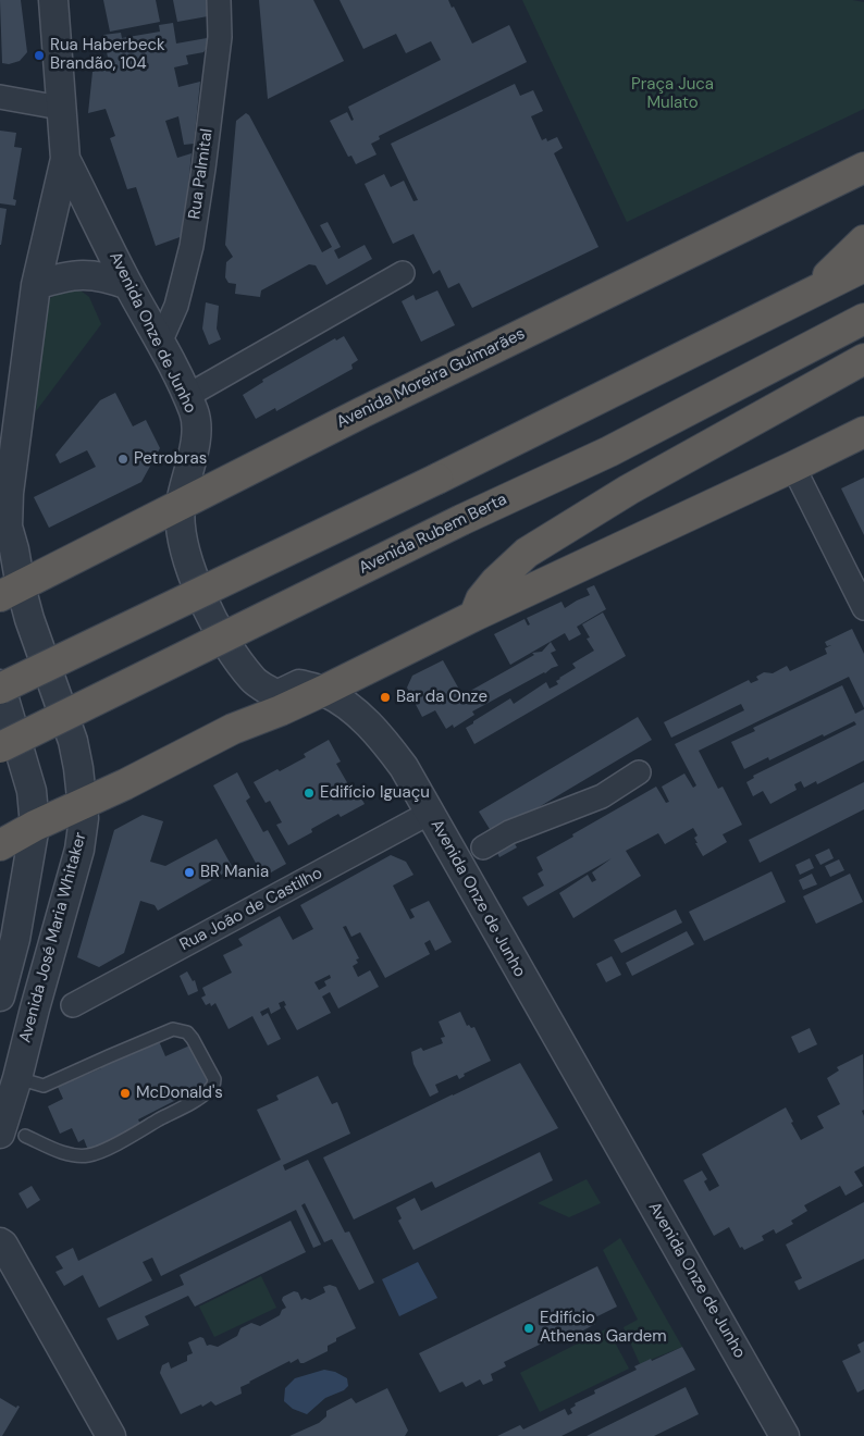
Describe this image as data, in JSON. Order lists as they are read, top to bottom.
{
  "streets": {
    "highway": ["Avenida Moreira Guimarães", "Avenida Rubem Berta"],
    "street": [
      "Rua Palmital",
      "Avenida Onze de Junho",
      "Rua João de Castilho",
      "Avenida José Maria Whitaker"
    ]
  },
  "crossings": [
    ["Rua Palmital", "Avenida Onze de Junho"],
    ["Avenida Onze de Junho", "Avenida Moreira Guimarães"],
    ["Avenida Onze de Junho", "Rua João de Castilho"],
    ["Avenida Onze de Junho", "Avenida José Maria Whitaker"],
    ["Avenida Moreira Guimarães", "Avenida José Maria Whitaker"]
  ],
  "parks": ["Praça Juca Mulato"],
  "places": [
    "Rua Haberbeck Brandão, 104",
    "Petrobras",
    "Bar da Onze",
    "Edifício Iguaçu",
    "BR Mania",
    "McDonald's",
    "Edifício Athenas Gardem"
  ]
}
